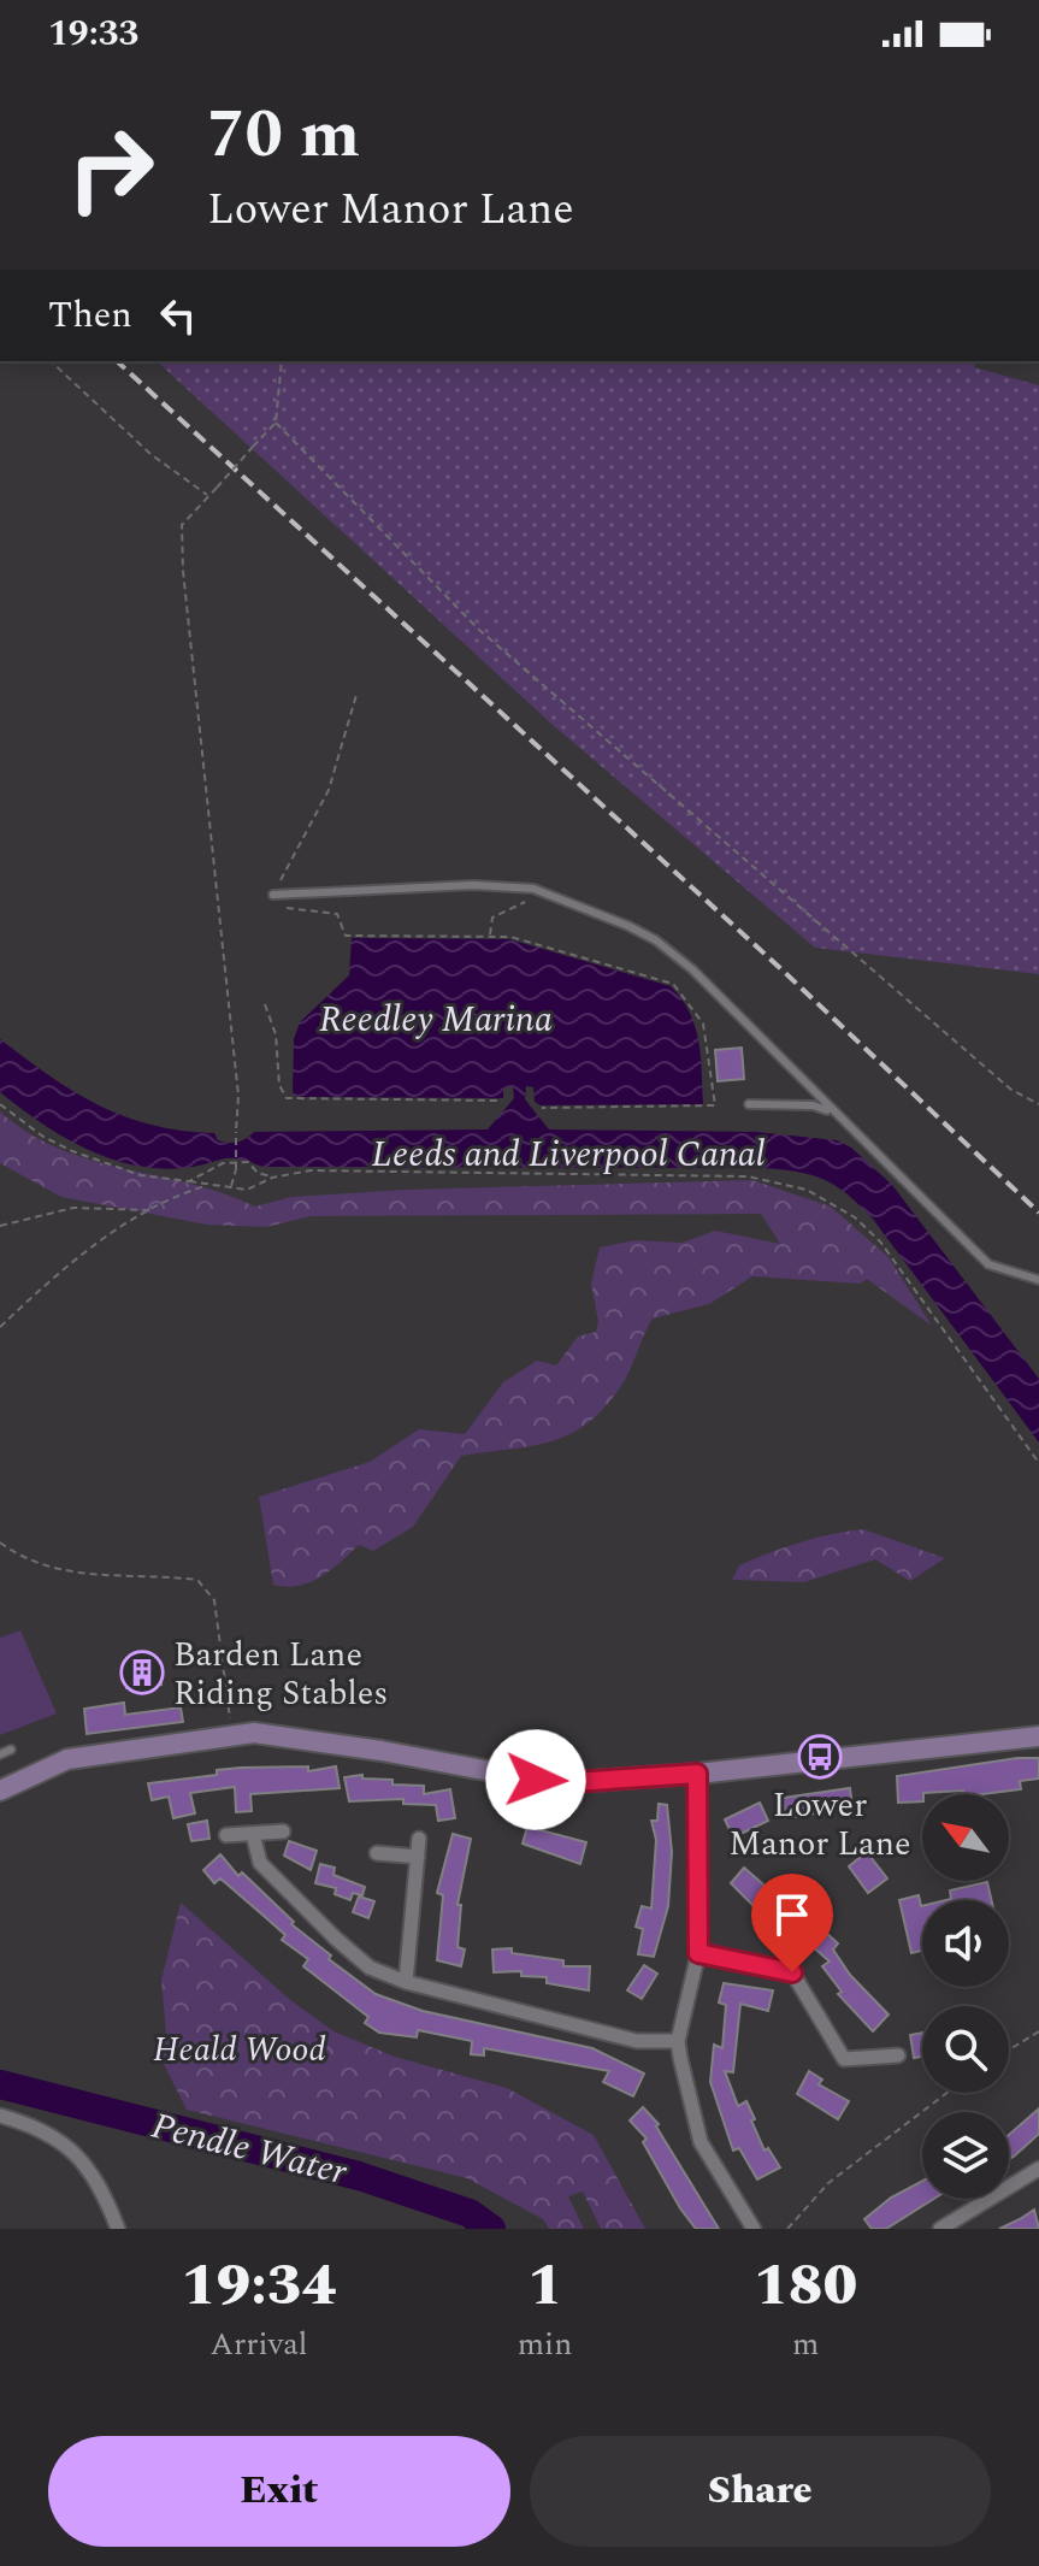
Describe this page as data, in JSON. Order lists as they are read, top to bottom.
{
  "water": ["Reedley Marina", "Leeds and Liverpool Canal", "Pendle Water"],
  "parks": ["Heald Wood"],
  "places": {
    "building": ["Barden Lane Riding Stables"],
    "bus stop": ["Lower Manor Lane"]
  },
  "north": "top left",
  "page": {
    "status": "19:33",
    "turn": ["70 m", "Lower Manor Lane"],
    "then": "Then",
    "eta": [
      "19:34",
      "Arrival",
      "1",
      "min",
      "180",
      "m"
    ],
    "buttons": ["Exit", "Share"]
  }
}
